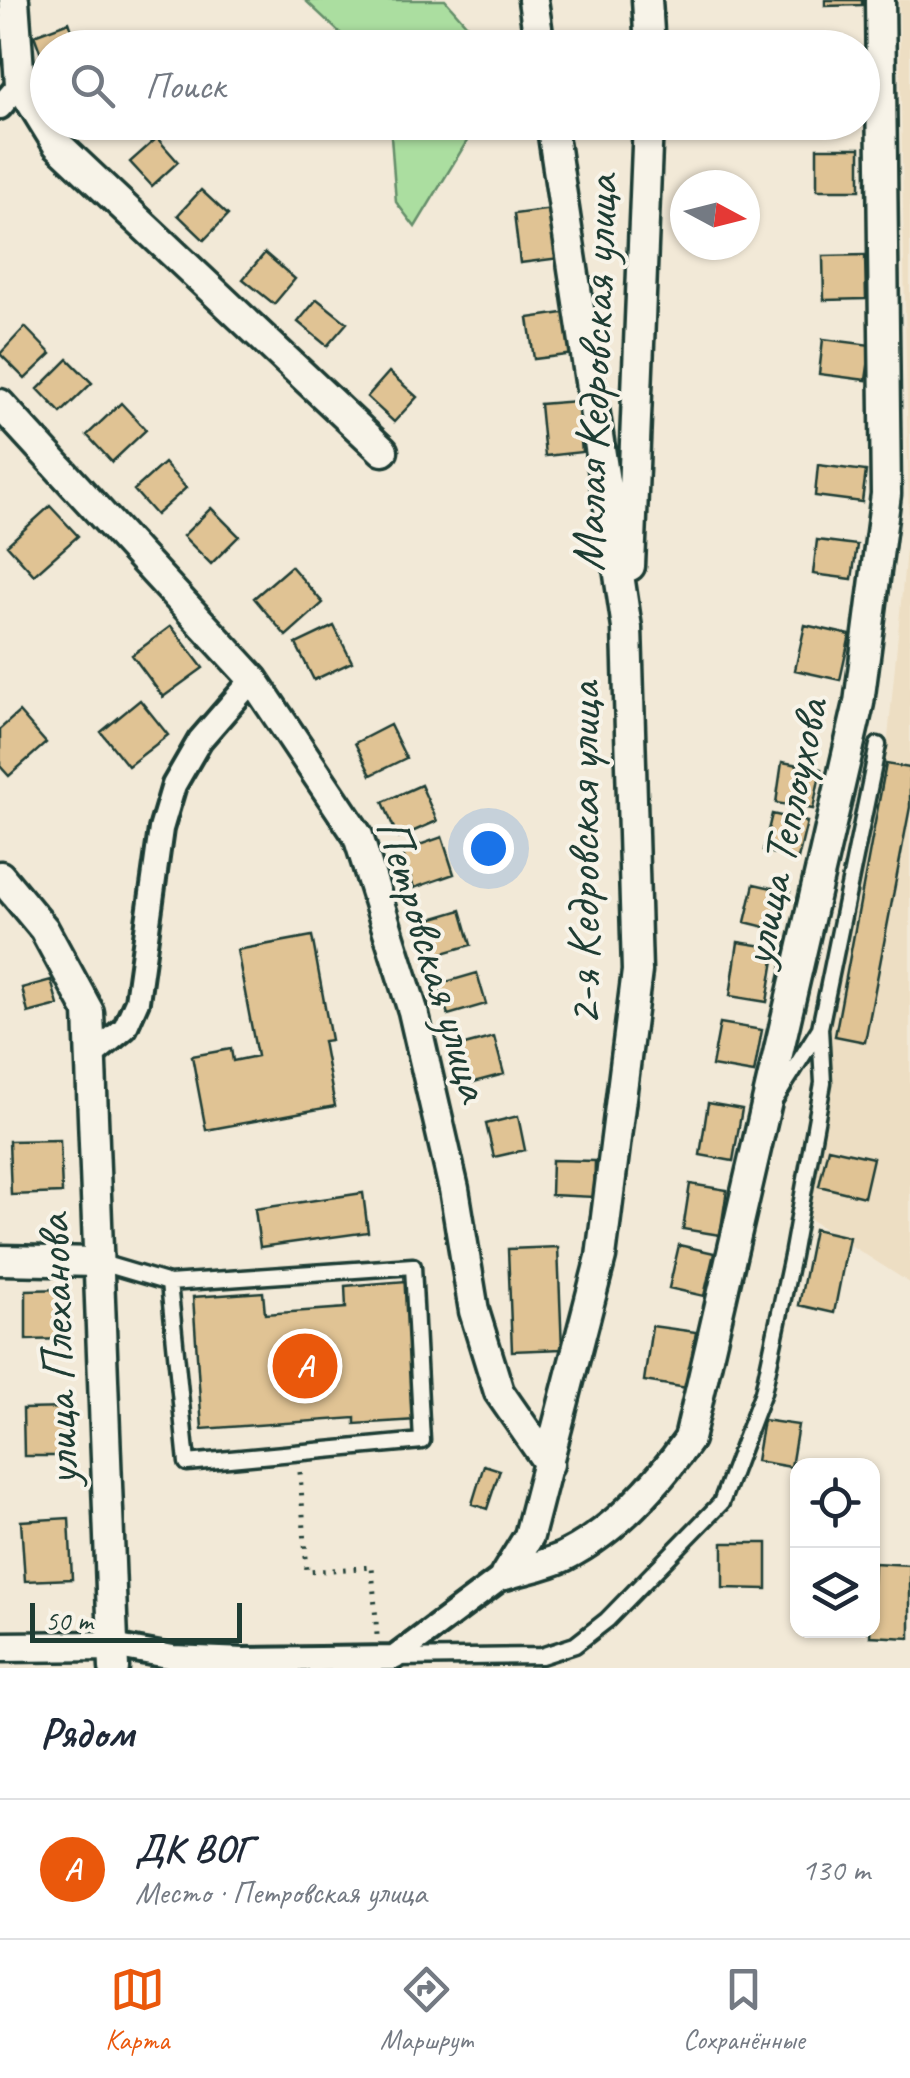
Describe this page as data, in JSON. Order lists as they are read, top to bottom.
{
  "streets": {
    "street": [
      "Малая Кедровская улица",
      "улица Теплоухова",
      "2-я Кедровская улица",
      "Петровская улица",
      "улица Плеханова"
    ]
  },
  "crossings": [
    ["Малая Кедровская улица", "2-я Кедровская улица"],
    ["улица Теплоухова", "2-я Кедровская улица"],
    ["2-я Кедровская улица", "Петровская улица"]
  ],
  "scale_bar": "50 m",
  "north": "right",
  "page": {
    "search": "Поиск",
    "pins": "A",
    "scale": "50 m",
    "heading": "Рядом",
    "list": [
      {
        "mark": "A",
        "name": "ДК ВОГ",
        "note": "Место · Петровская улица",
        "value": "130 m"
      }
    ],
    "nav": ["Карта", "Маршрут", "Сохранённые"]
  }
}
